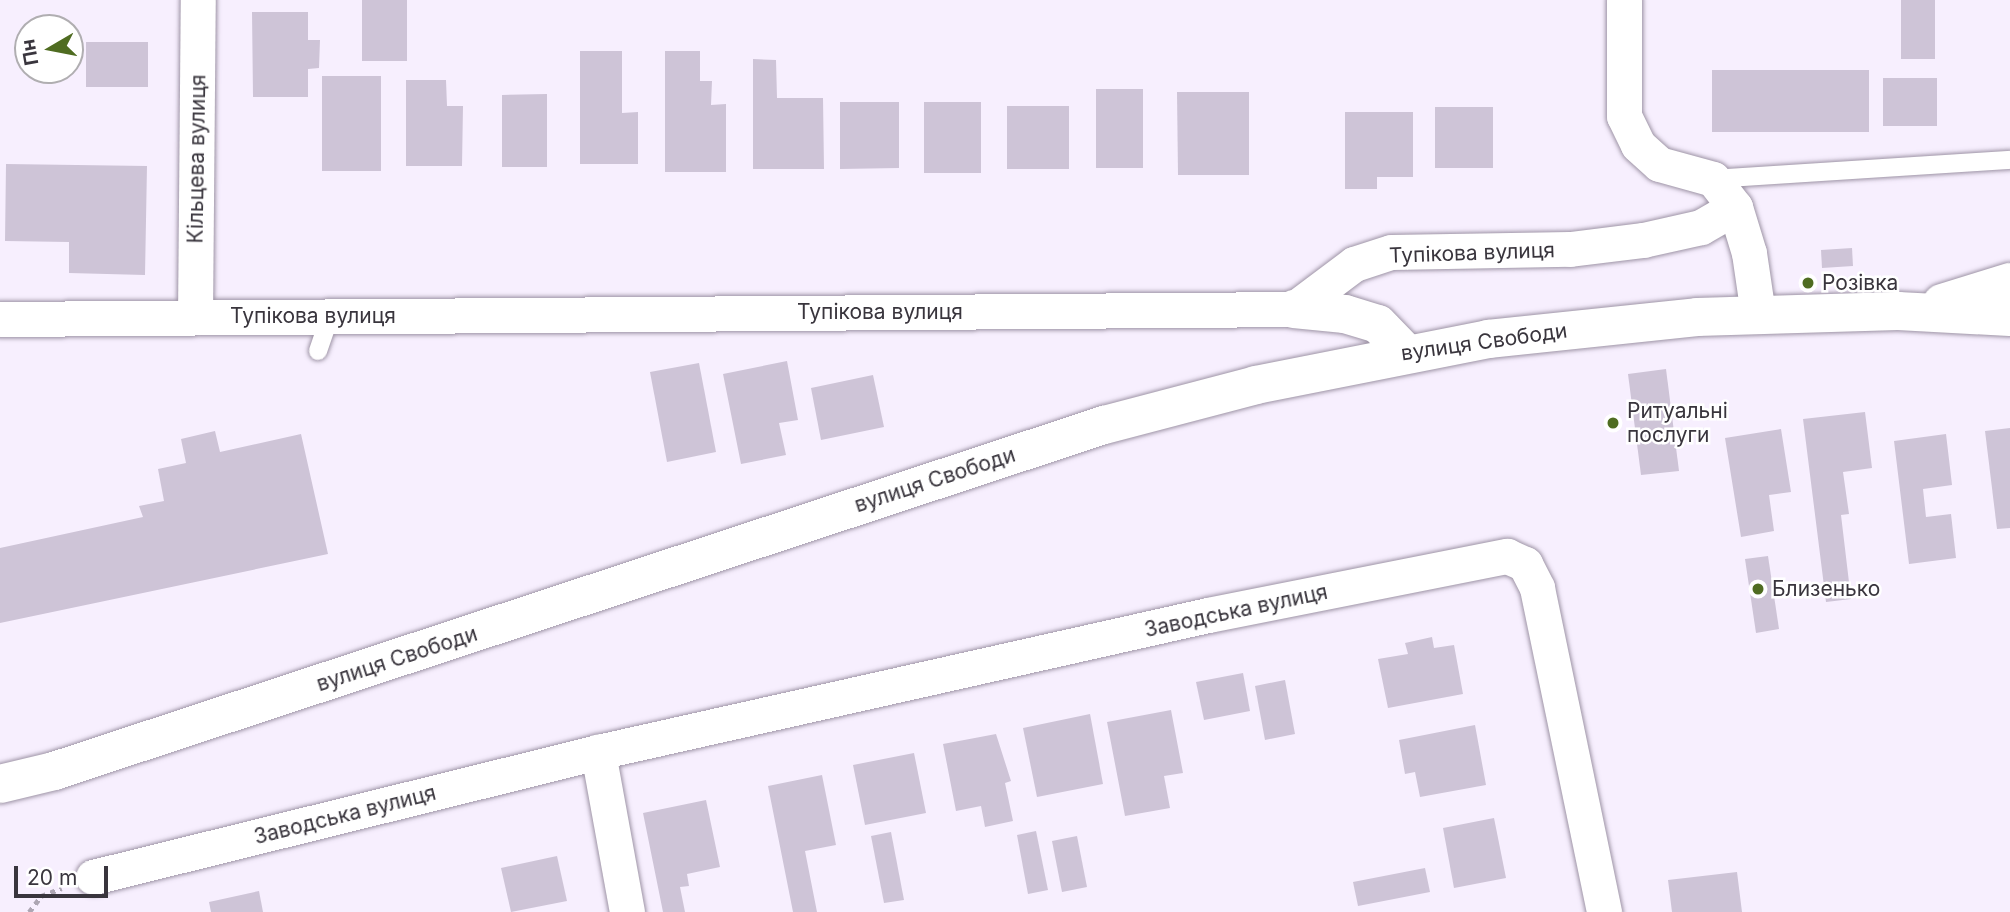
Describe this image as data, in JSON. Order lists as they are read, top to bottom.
{
  "streets": {
    "main road": ["вулиця Свободи"],
    "street": ["Кільцева вулиця", "Тупікова вулиця", "Заводська вулиця"]
  },
  "crossings": [
    ["Кільцева вулиця", "Тупікова вулиця"]
  ],
  "places": ["Розівка", "Ритуальні послуги", "Близенько"],
  "scale_bar": "20 m",
  "north": "left"
}
